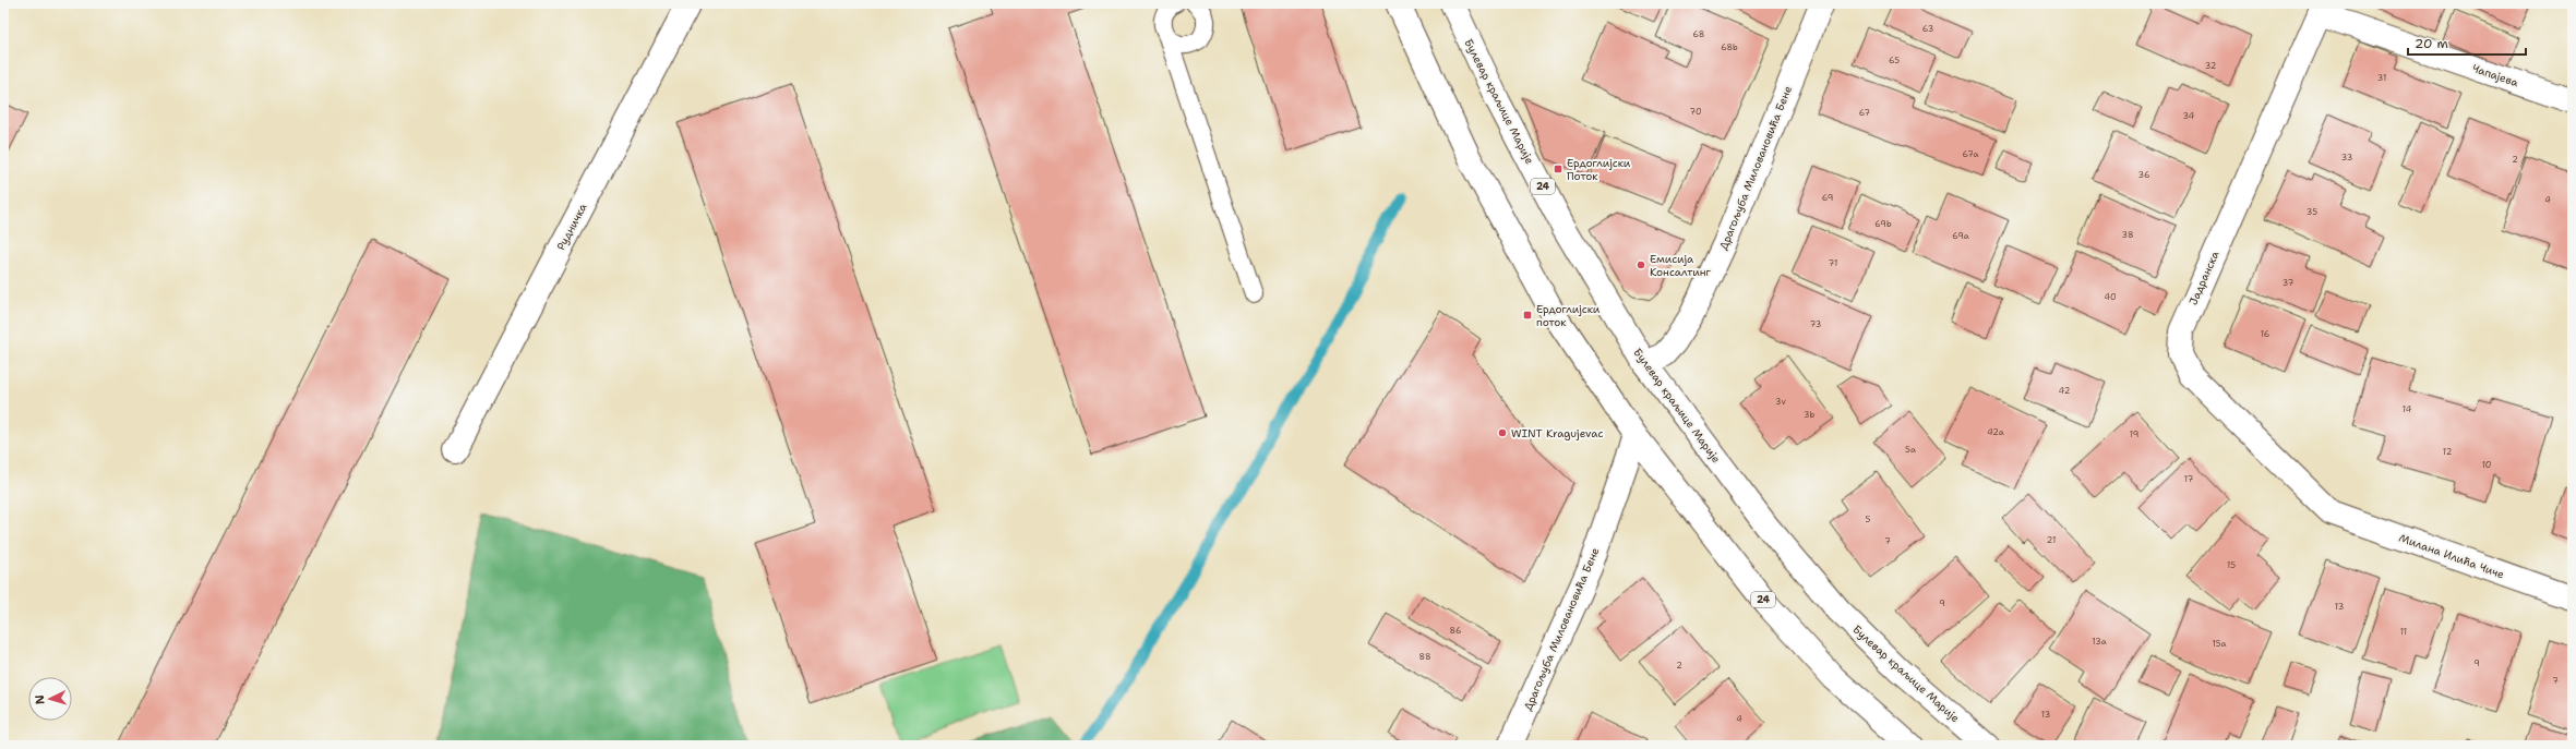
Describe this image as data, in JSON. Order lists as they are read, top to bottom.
{
  "streets": {
    "street": [
      "Чапајева",
      "Булевар краљице Марије",
      "Драгољуба Миловановића Бене",
      "24",
      "Рудничка",
      "Јадранска",
      "Милана Илића Чиче"
    ]
  },
  "crossings": [
    ["Чапајева", "Јадранска"],
    ["Булевар краљице Марије", "Драгољуба Миловановића Бене"],
    ["Драгољуба Миловановића Бене", "24"],
    ["Јадранска", "Милана Илића Чиче"]
  ],
  "places": {
    "transit": ["Ердоглијски Поток", "Ердоглијски поток"],
    "other": ["Емисија Консалтинг", "WINT Kragujevac"]
  },
  "house_numbers": [
    "63",
    "68",
    "68b",
    "65",
    "32",
    "31",
    "70",
    "67",
    "34",
    "67a",
    "33",
    "2",
    "36",
    "69",
    "4",
    "35",
    "69b",
    "38",
    "69a",
    "71",
    "37",
    "40",
    "73",
    "16",
    "42",
    "3v",
    "14",
    "3b",
    "42a",
    "19",
    "5a",
    "12",
    "10",
    "17",
    "5",
    "21",
    "7",
    "15",
    "9",
    "13",
    "86",
    "11",
    "13a",
    "15a",
    "88",
    "9",
    "2",
    "7",
    "13",
    "4"
  ],
  "scale_bar": "20 m",
  "north": "left"
}
